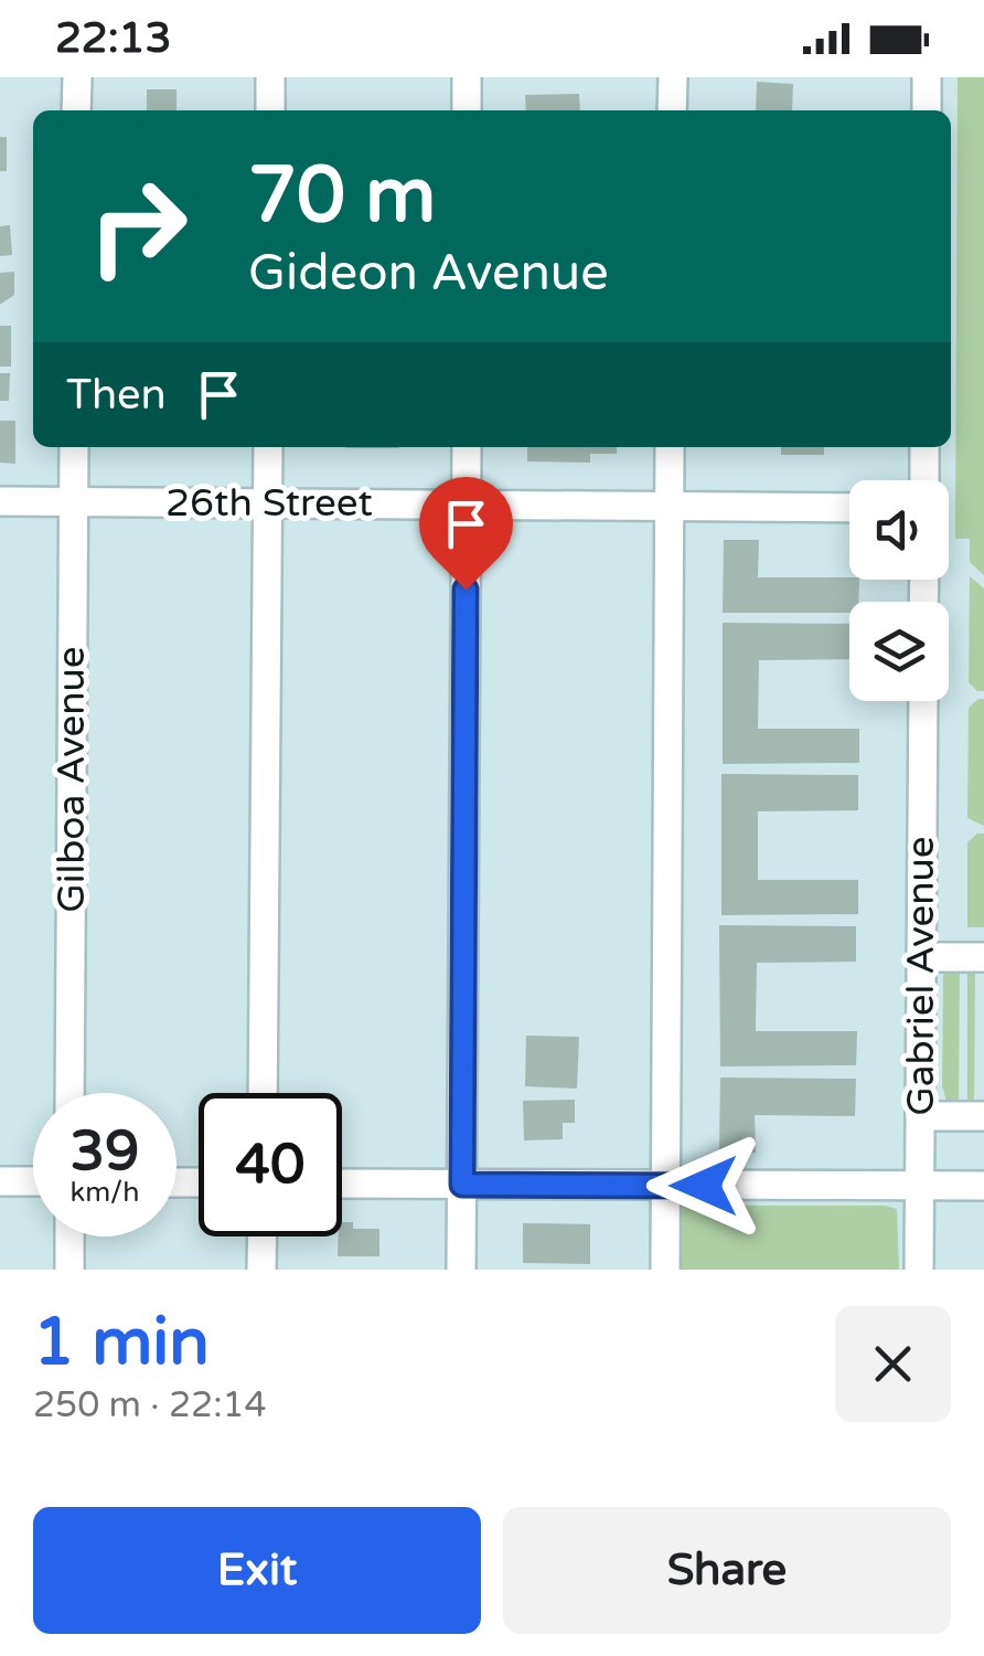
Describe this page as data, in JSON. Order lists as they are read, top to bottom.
{
  "streets": {
    "street": ["26th Street", "Gilboa Avenue", "Gabriel Avenue"]
  },
  "crossings": [
    ["26th Street", "Gilboa Avenue"]
  ],
  "page": {
    "status": "22:13",
    "turn": ["70 m", "Gideon Avenue"],
    "then": "Then",
    "speed": "39 km/h",
    "limit": "40",
    "heading": ["1 min", "250 m · 22:14"],
    "buttons": ["Exit", "Share"]
  }
}
